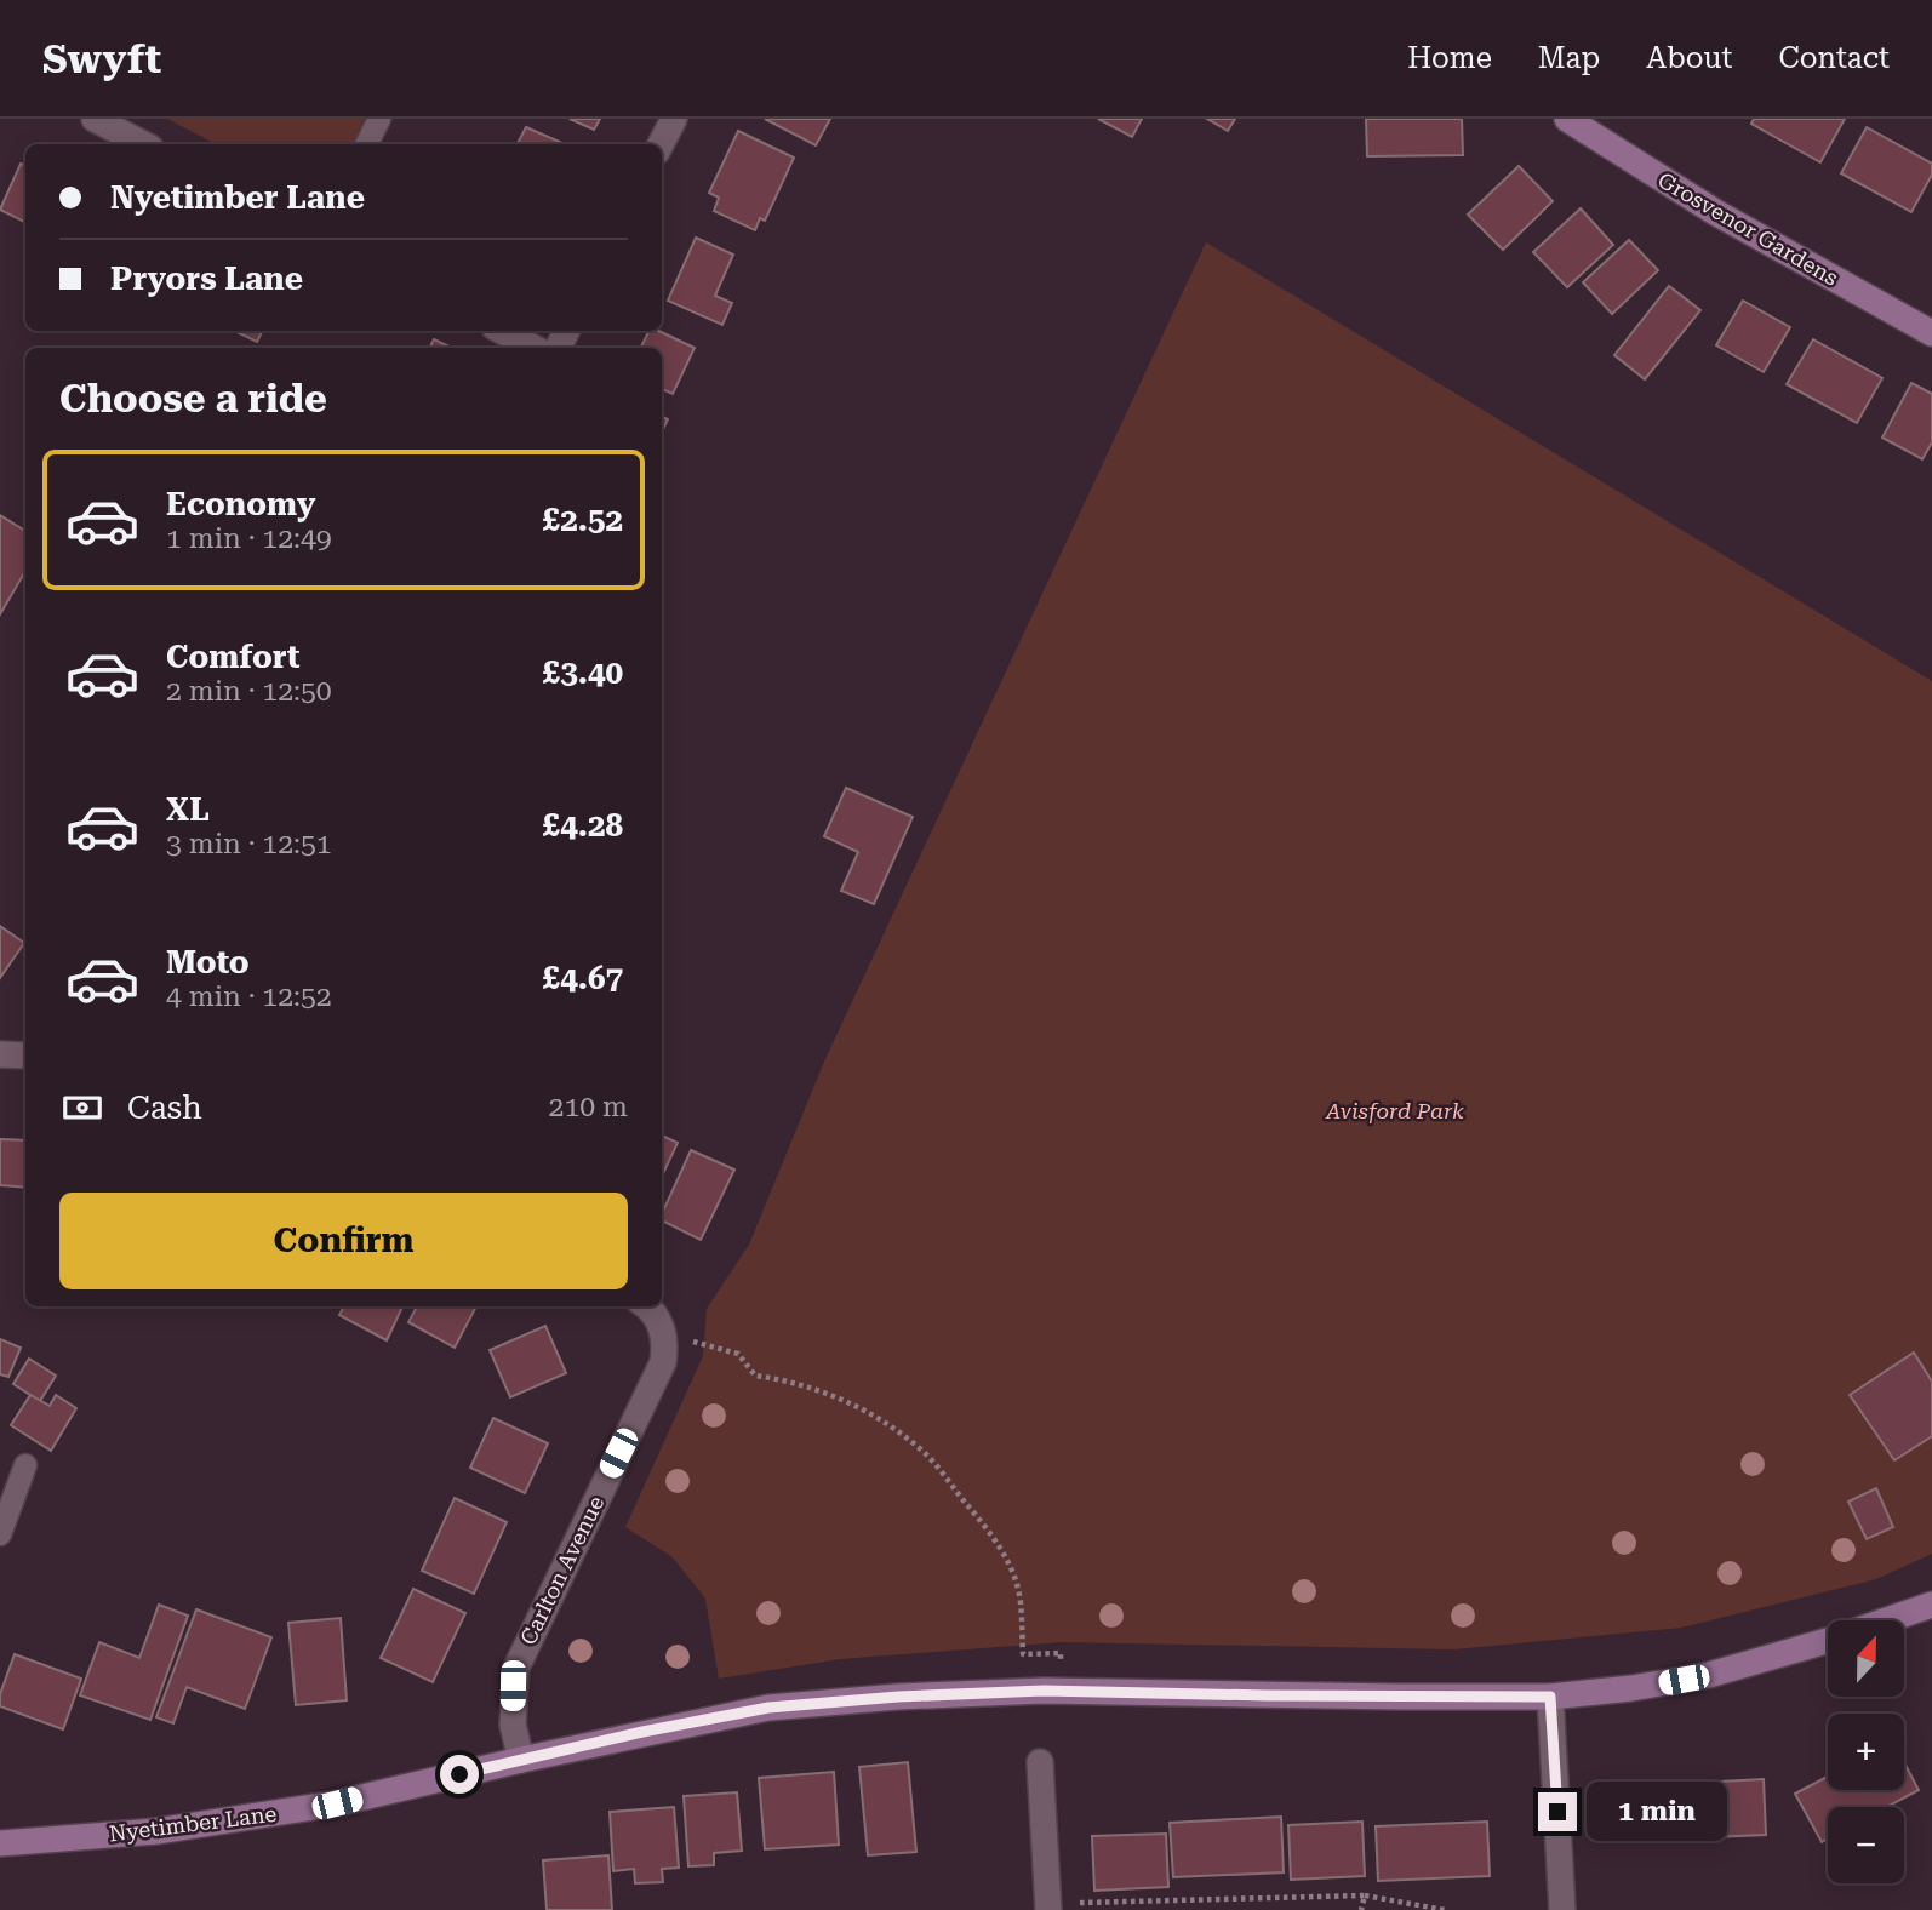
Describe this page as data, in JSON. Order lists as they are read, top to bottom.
{
  "streets": {
    "street": ["Grosvenor Gardens", "Carlton Avenue", "Nyetimber Lane"]
  },
  "crossings": [
    ["Carlton Avenue", "Nyetimber Lane"]
  ],
  "parks": ["Avisford Park"],
  "north": "top",
  "page": {
    "header": "Swyft",
    "nav": [
      "Home",
      "Map",
      "About",
      "Contact"
    ],
    "banner": ["Nyetimber Lane", "Pryors Lane"],
    "heading": "Choose a ride",
    "list": [
      {
        "name": "Economy",
        "note": "1 min · 12:49",
        "value": "£2.52"
      },
      {
        "name": "Comfort",
        "note": "2 min · 12:50",
        "value": "£3.40"
      },
      {
        "name": "XL",
        "note": "3 min · 12:51",
        "value": "£4.28"
      },
      {
        "name": "Moto",
        "note": "4 min · 12:52",
        "value": "£4.67"
      }
    ],
    "pay": ["Cash", "210 m"],
    "buttons": "Confirm",
    "map_buttons": ["+", "−"],
    "bubble": "1 min"
  }
}
